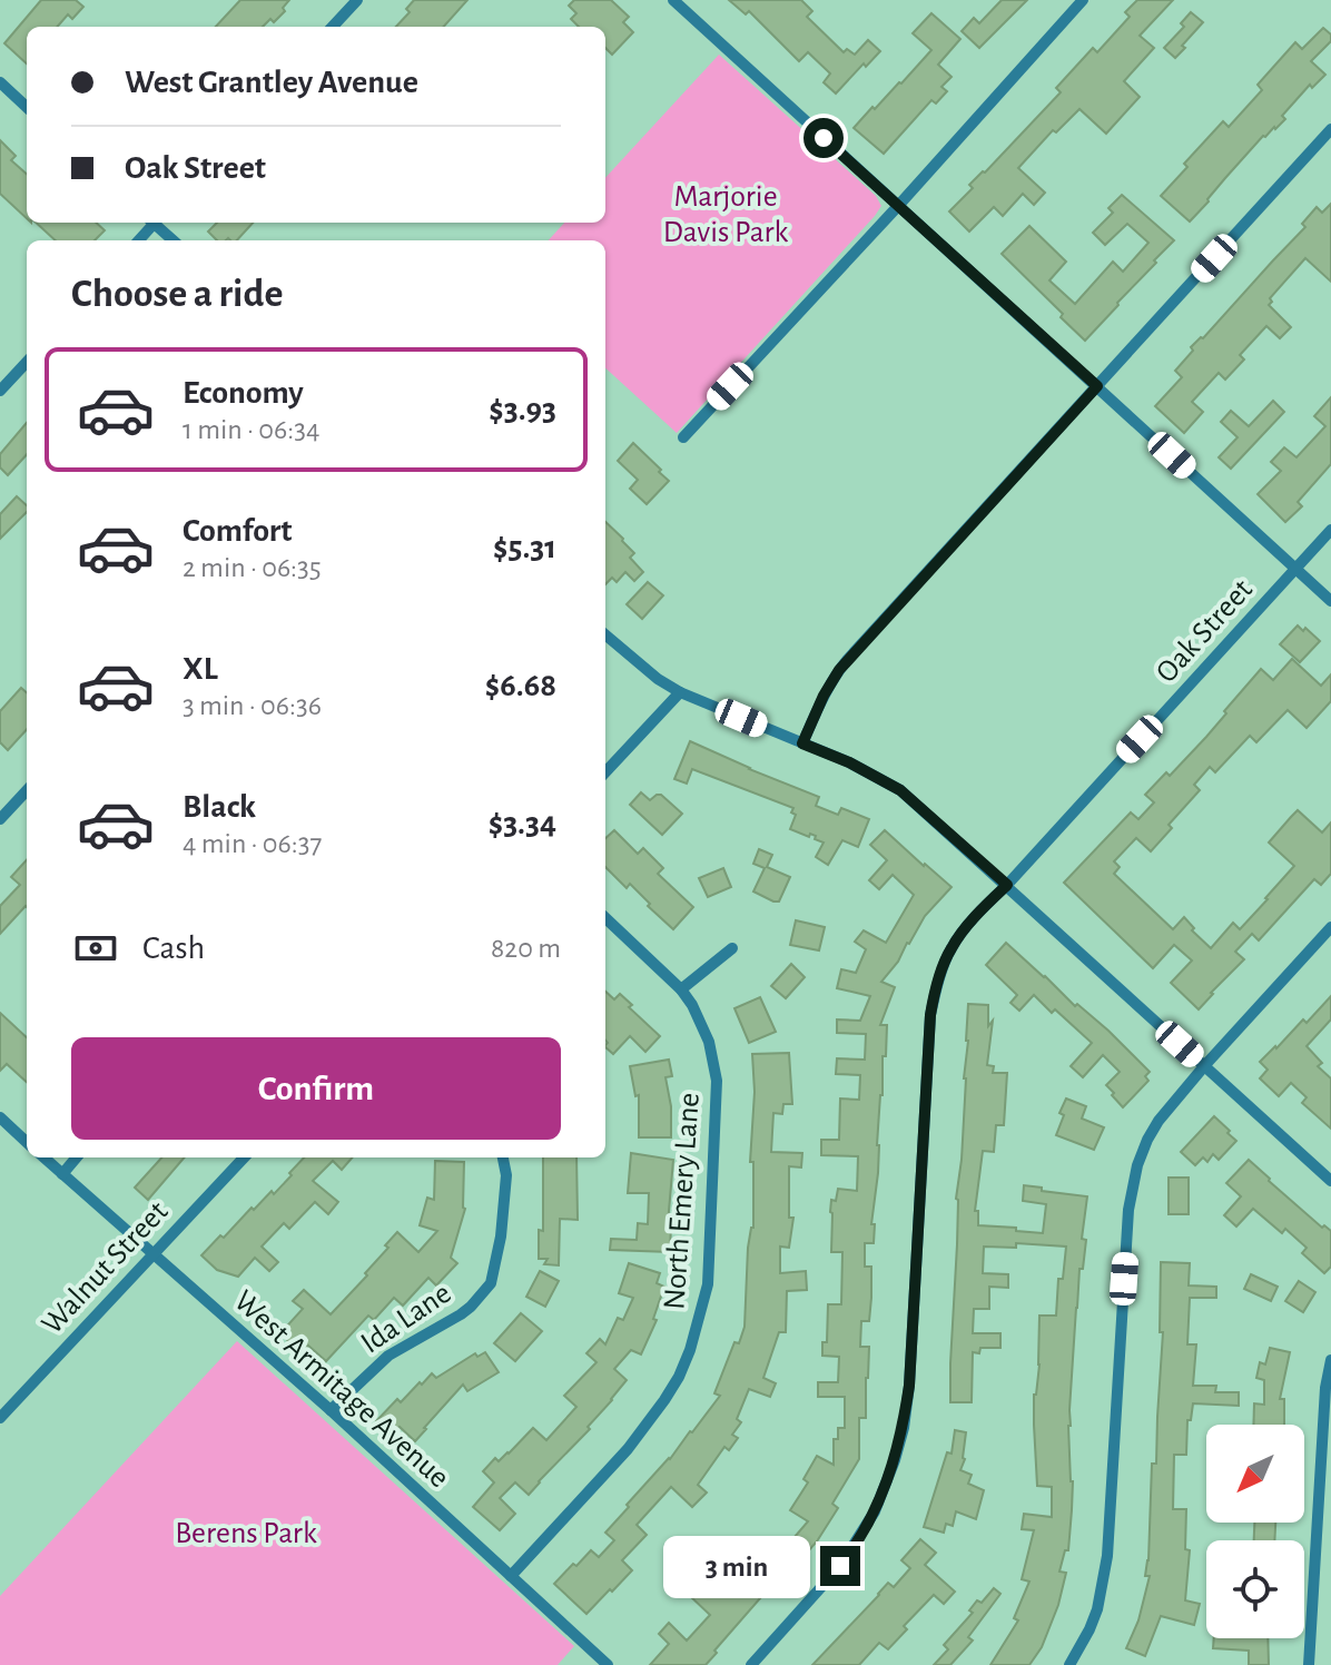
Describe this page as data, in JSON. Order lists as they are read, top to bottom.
{
  "streets": {
    "street": [
      "Oak Street",
      "North Emery Lane",
      "Walnut Street",
      "Ida Lane",
      "West Armitage Avenue"
    ]
  },
  "crossings": [
    ["North Emery Lane", "West Armitage Avenue"],
    ["Walnut Street", "West Armitage Avenue"],
    ["Ida Lane", "West Armitage Avenue"]
  ],
  "parks": ["Marjorie Davis Park", "Berens Park"],
  "north": "bottom left",
  "page": {
    "banner": ["West Grantley Avenue", "Oak Street"],
    "heading": "Choose a ride",
    "list": [
      {
        "name": "Economy",
        "note": "1 min · 06:34",
        "value": "$3.93"
      },
      {
        "name": "Comfort",
        "note": "2 min · 06:35",
        "value": "$5.31"
      },
      {
        "name": "XL",
        "note": "3 min · 06:36",
        "value": "$6.68"
      },
      {
        "name": "Black",
        "note": "4 min · 06:37",
        "value": "$3.34"
      }
    ],
    "pay": ["Cash", "820 m"],
    "buttons": "Confirm",
    "bubble": "3 min"
  }
}
